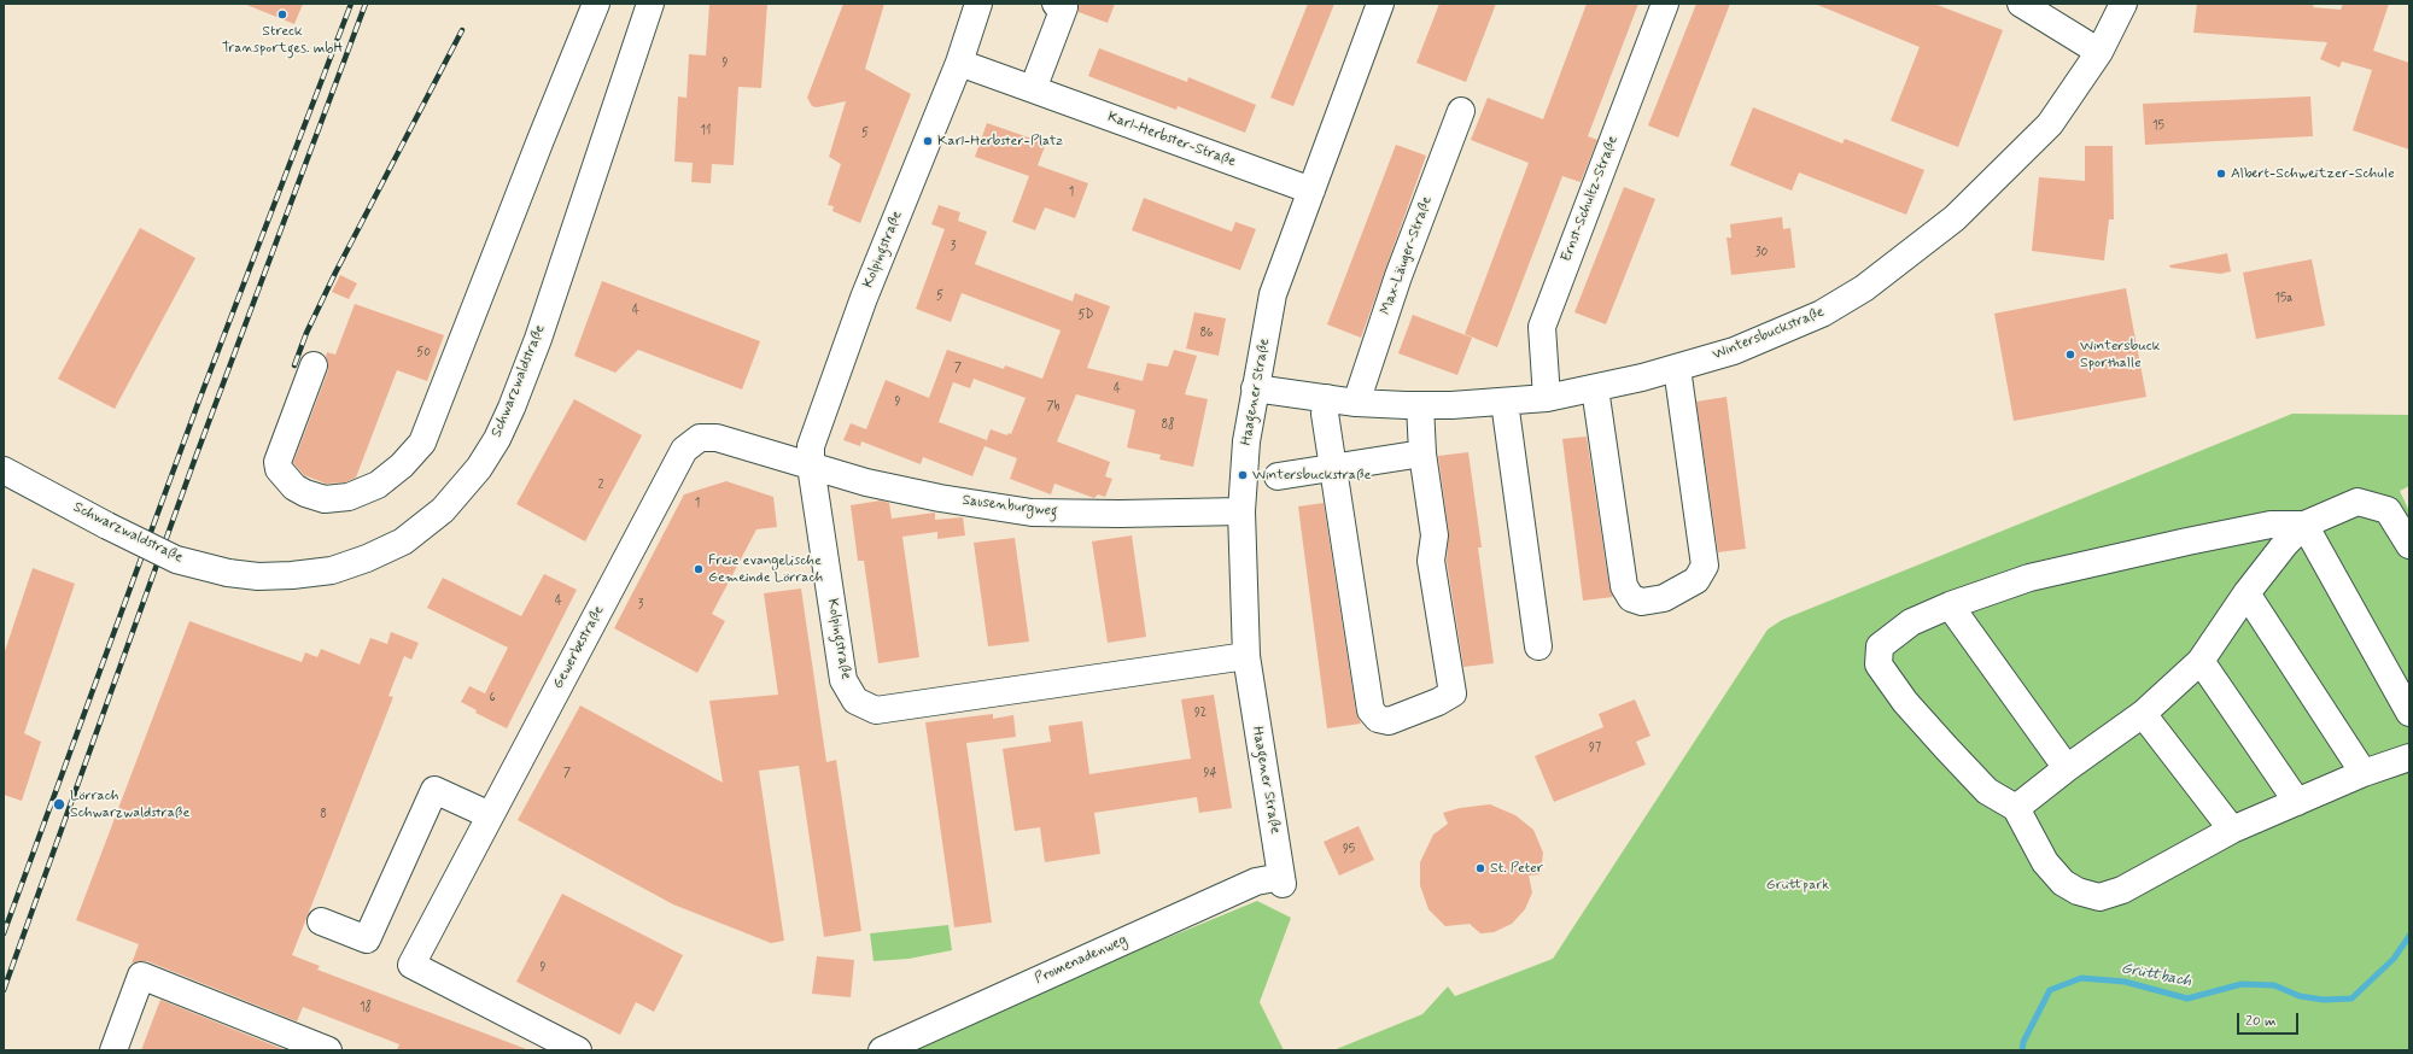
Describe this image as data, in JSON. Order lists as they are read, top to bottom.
{
  "streets": {
    "street": [
      "Karl-Herbster-Straße",
      "Ernst-Schultz-Straße",
      "Kolpingstraße",
      "Max-Läuger-Straße",
      "Wintersbuckstraße",
      "Schwarzwaldstraße",
      "Haagener Straße",
      "Sausenburgweg",
      "Gewerbestraße",
      "Promenadenweg"
    ]
  },
  "crossings": [
    ["Karl-Herbster-Straße", "Haagener Straße"],
    ["Ernst-Schultz-Straße", "Wintersbuckstraße"],
    ["Kolpingstraße", "Haagener Straße"],
    ["Kolpingstraße", "Sausenburgweg"],
    ["Kolpingstraße", "Gewerbestraße"],
    ["Max-Läuger-Straße", "Wintersbuckstraße"],
    ["Wintersbuckstraße", "Haagener Straße"],
    ["Haagener Straße", "Sausenburgweg"],
    ["Haagener Straße", "Promenadenweg"],
    ["Sausenburgweg", "Gewerbestraße"]
  ],
  "water": ["Grüttbach"],
  "parks": ["Grüttpark"],
  "places": [
    "Streck Transportges. mbH",
    "Karl-Herbster-Platz",
    "Albert-Schweitzer-Schule",
    "Wintersbuck Sporthalle",
    "Wintersbuckstraße",
    "Freie evangelische Gemeinde Lörrach",
    "Lörrach Schwarzwaldstraße",
    "St. Peter"
  ],
  "house_numbers": [
    "9",
    "15",
    "11",
    "5",
    "1",
    "3",
    "30",
    "5",
    "15a",
    "4",
    "5D",
    "86",
    "50",
    "7",
    "4",
    "9",
    "7b",
    "88",
    "2",
    "1",
    "4",
    "3",
    "6",
    "92",
    "97",
    "7",
    "94",
    "8",
    "95",
    "9",
    "18"
  ],
  "scale_bar": "20 m"
}
